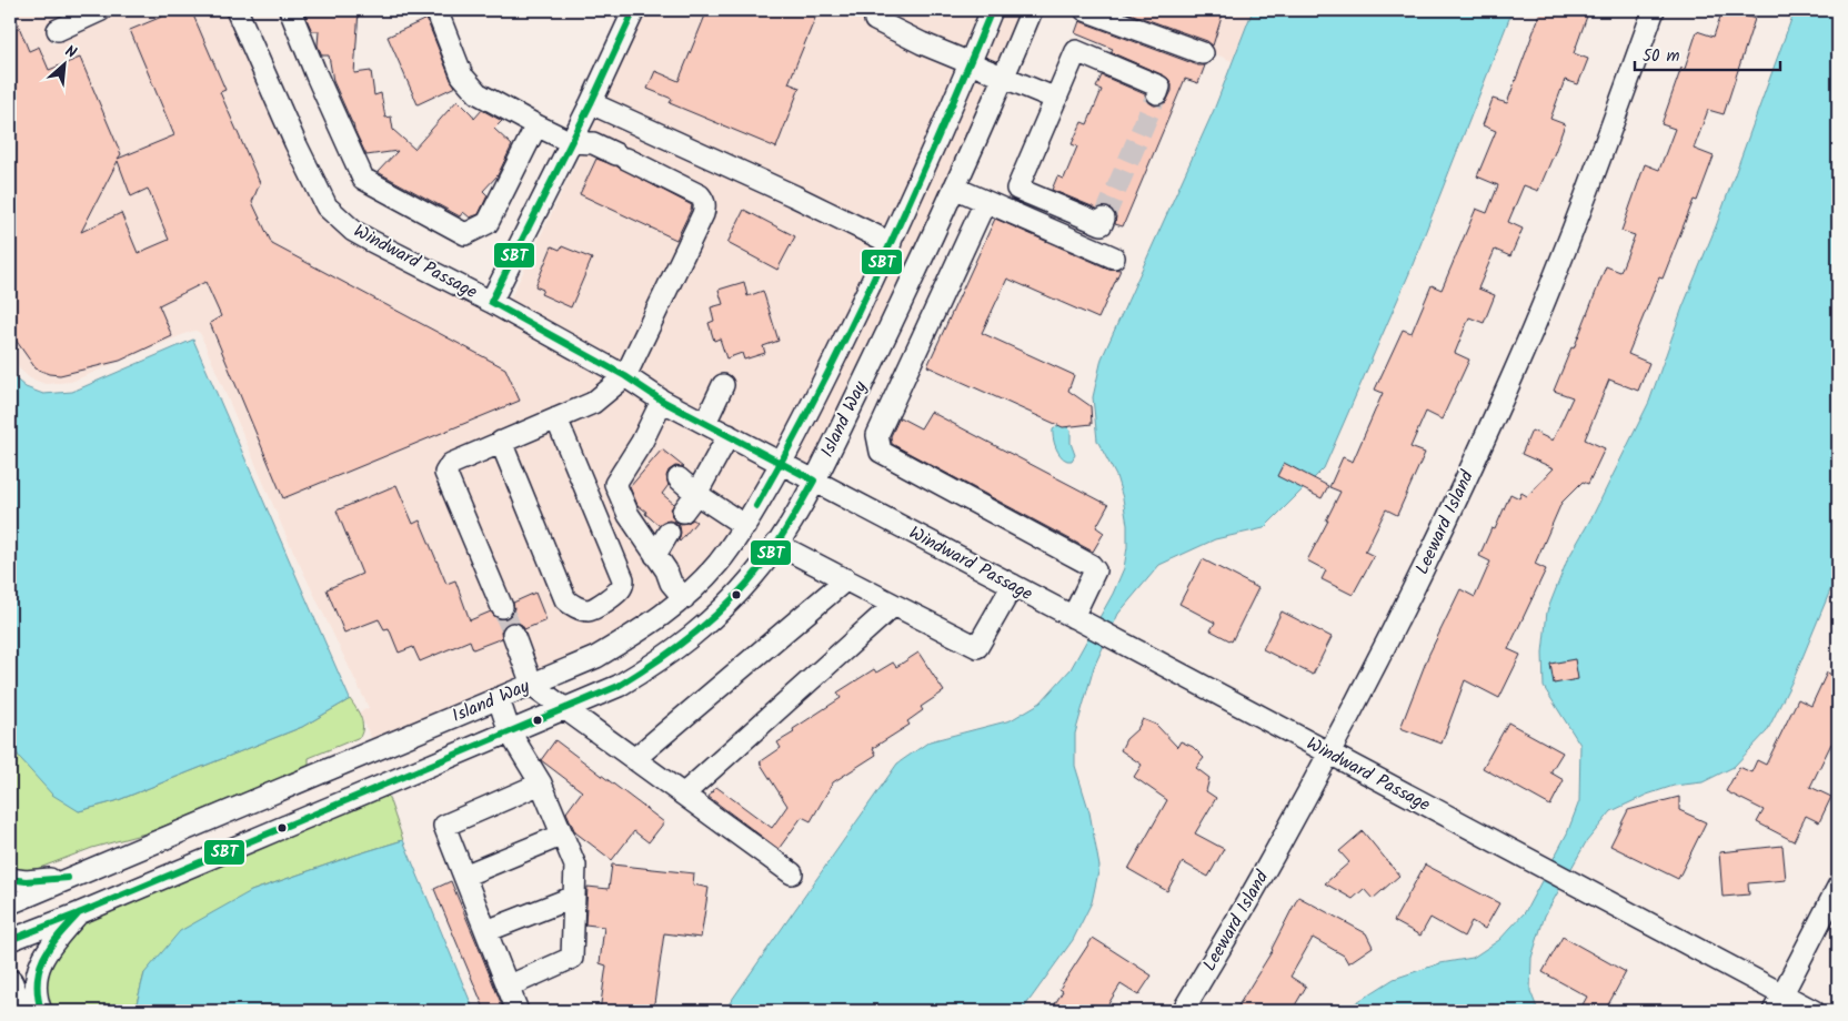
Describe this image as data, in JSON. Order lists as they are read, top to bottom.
{
  "streets": {
    "street": ["Windward Passage", "Island Way", "Leeward Island"]
  },
  "crossings": [
    ["Windward Passage", "Island Way"],
    ["Windward Passage", "Leeward Island"]
  ],
  "lines": ["transit line SBT"],
  "scale_bar": "50 m",
  "north": "top right"
}
